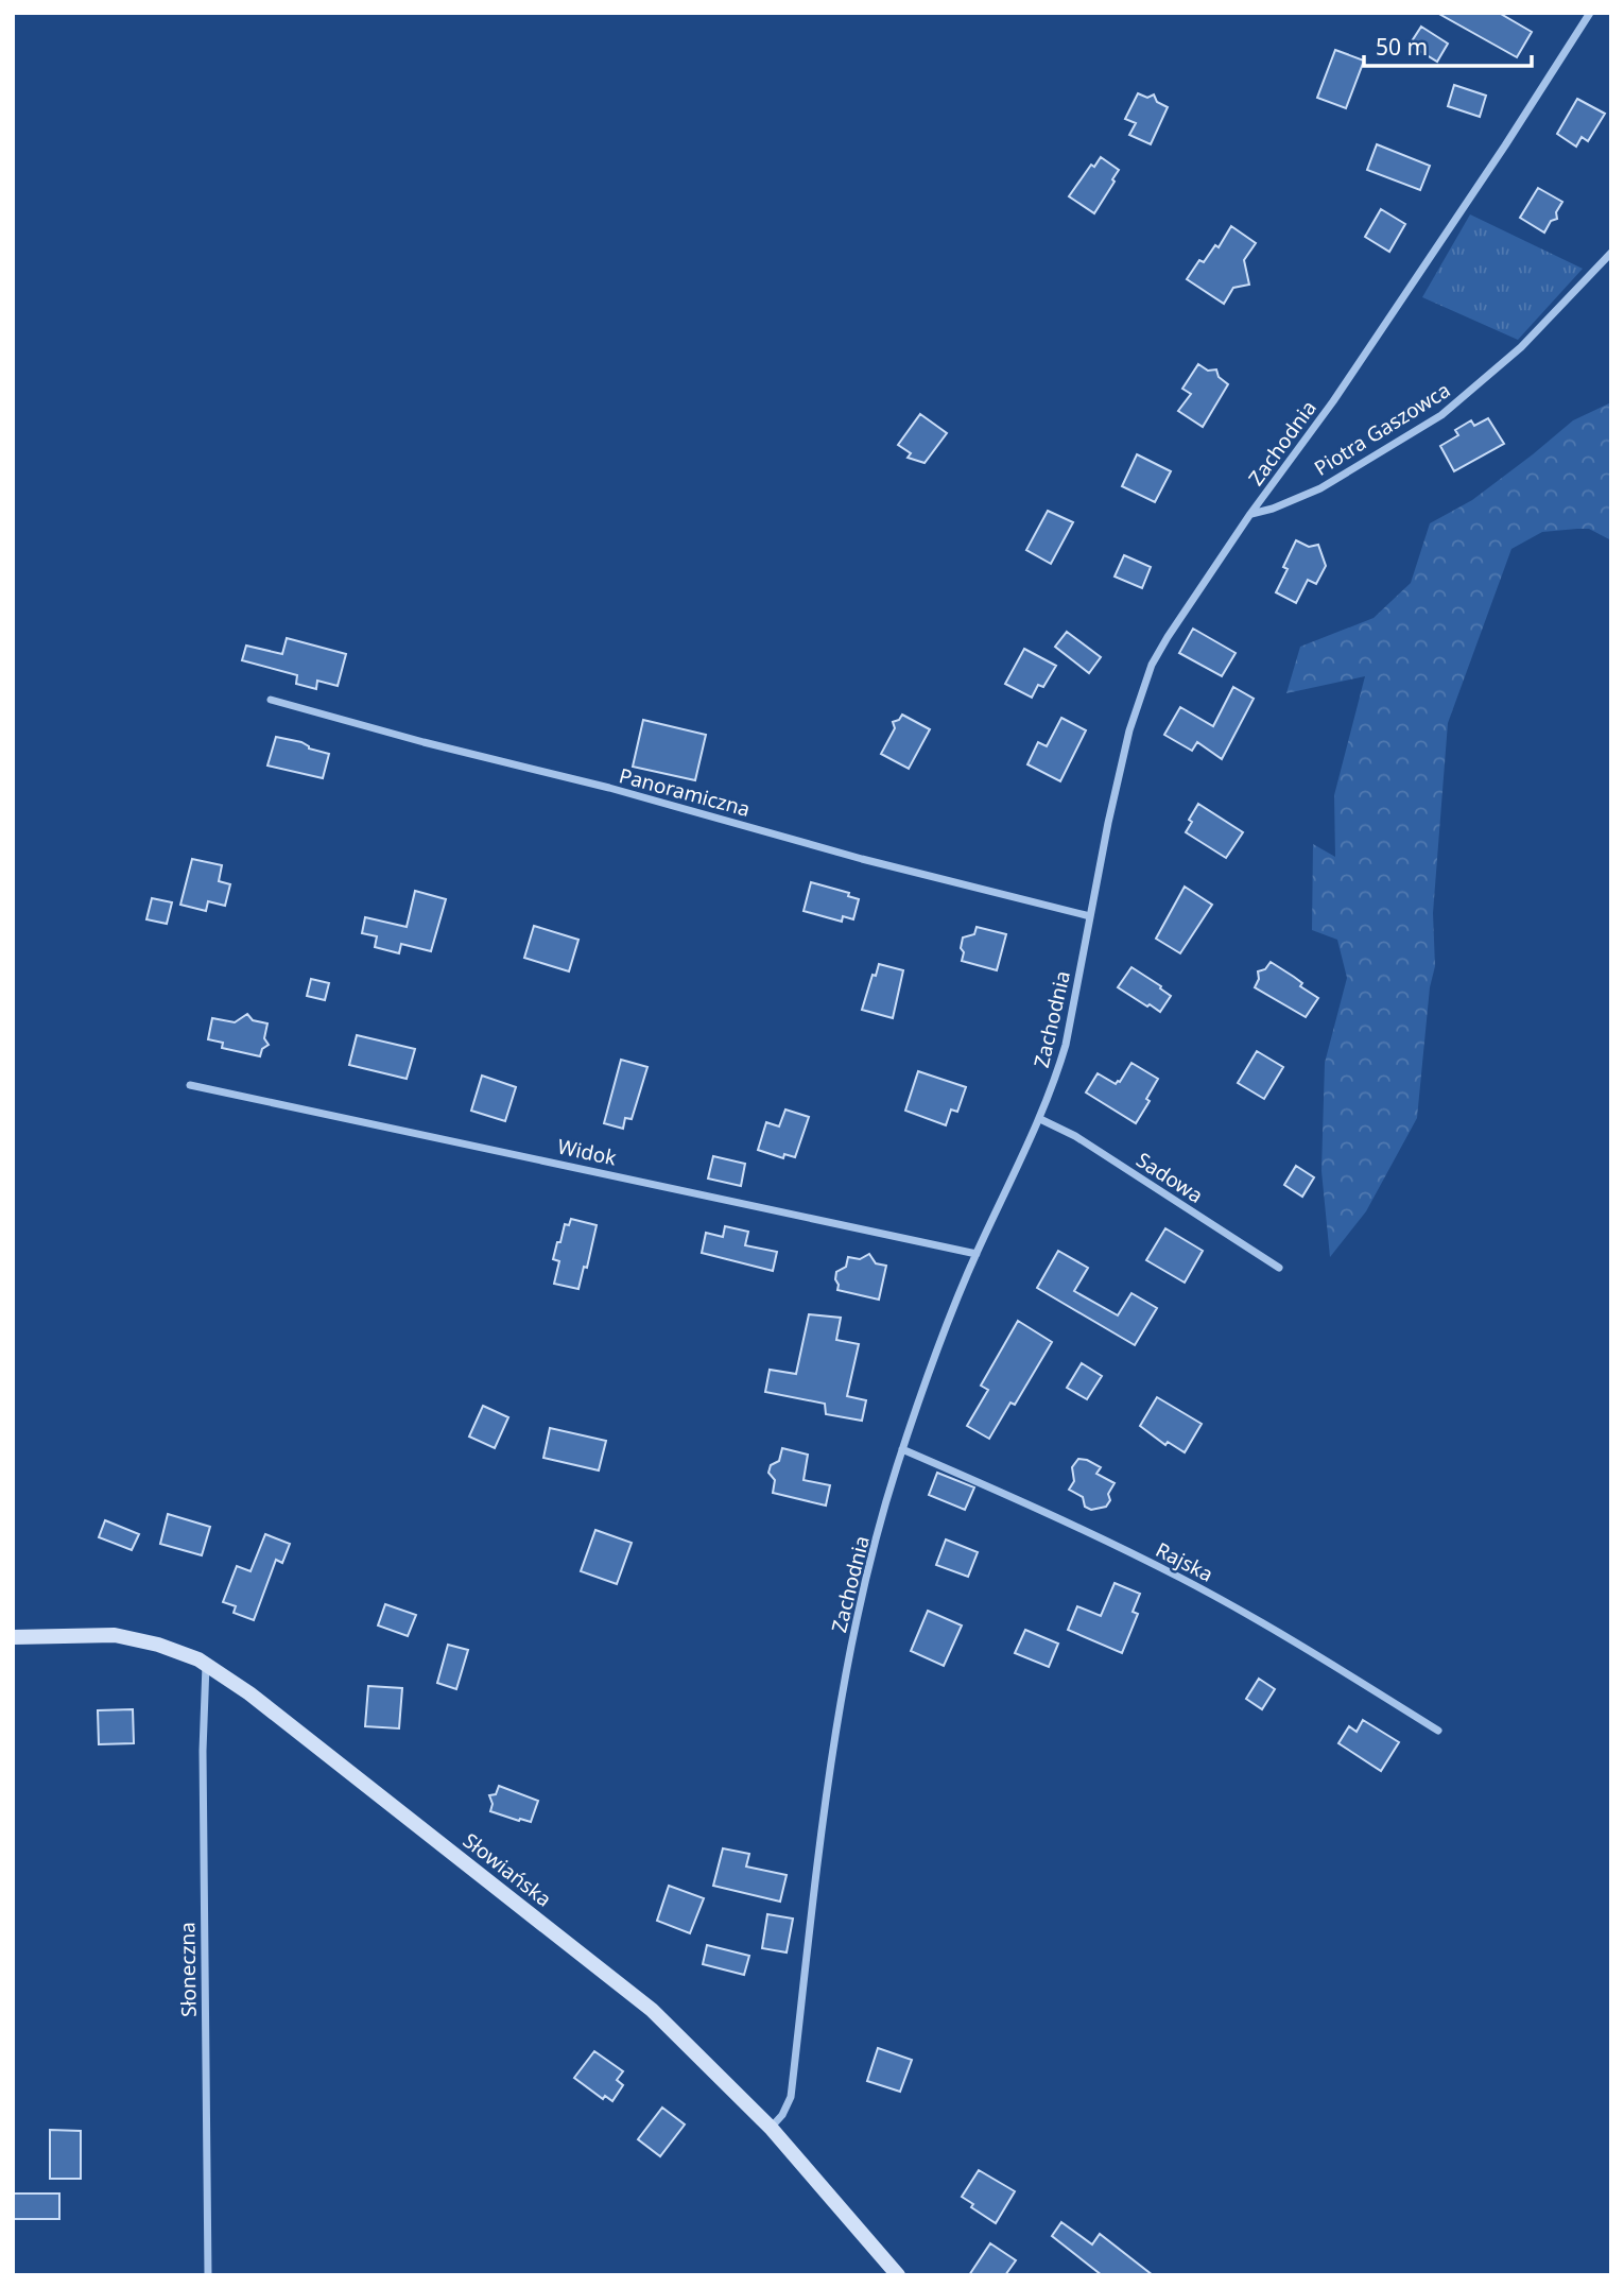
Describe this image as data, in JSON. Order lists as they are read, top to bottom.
{
  "streets": {
    "street": [
      "Piotra Gaszowca",
      "Zachodnia",
      "Panoramiczna",
      "Widok",
      "Sadowa",
      "Rajska",
      "Słowiańska",
      "Słoneczna"
    ]
  },
  "crossings": [
    ["Piotra Gaszowca", "Zachodnia"],
    ["Zachodnia", "Panoramiczna"],
    ["Zachodnia", "Widok"],
    ["Zachodnia", "Sadowa"],
    ["Zachodnia", "Rajska"],
    ["Zachodnia", "Słowiańska"],
    ["Słowiańska", "Słoneczna"]
  ],
  "scale_bar": "50 m"
}
